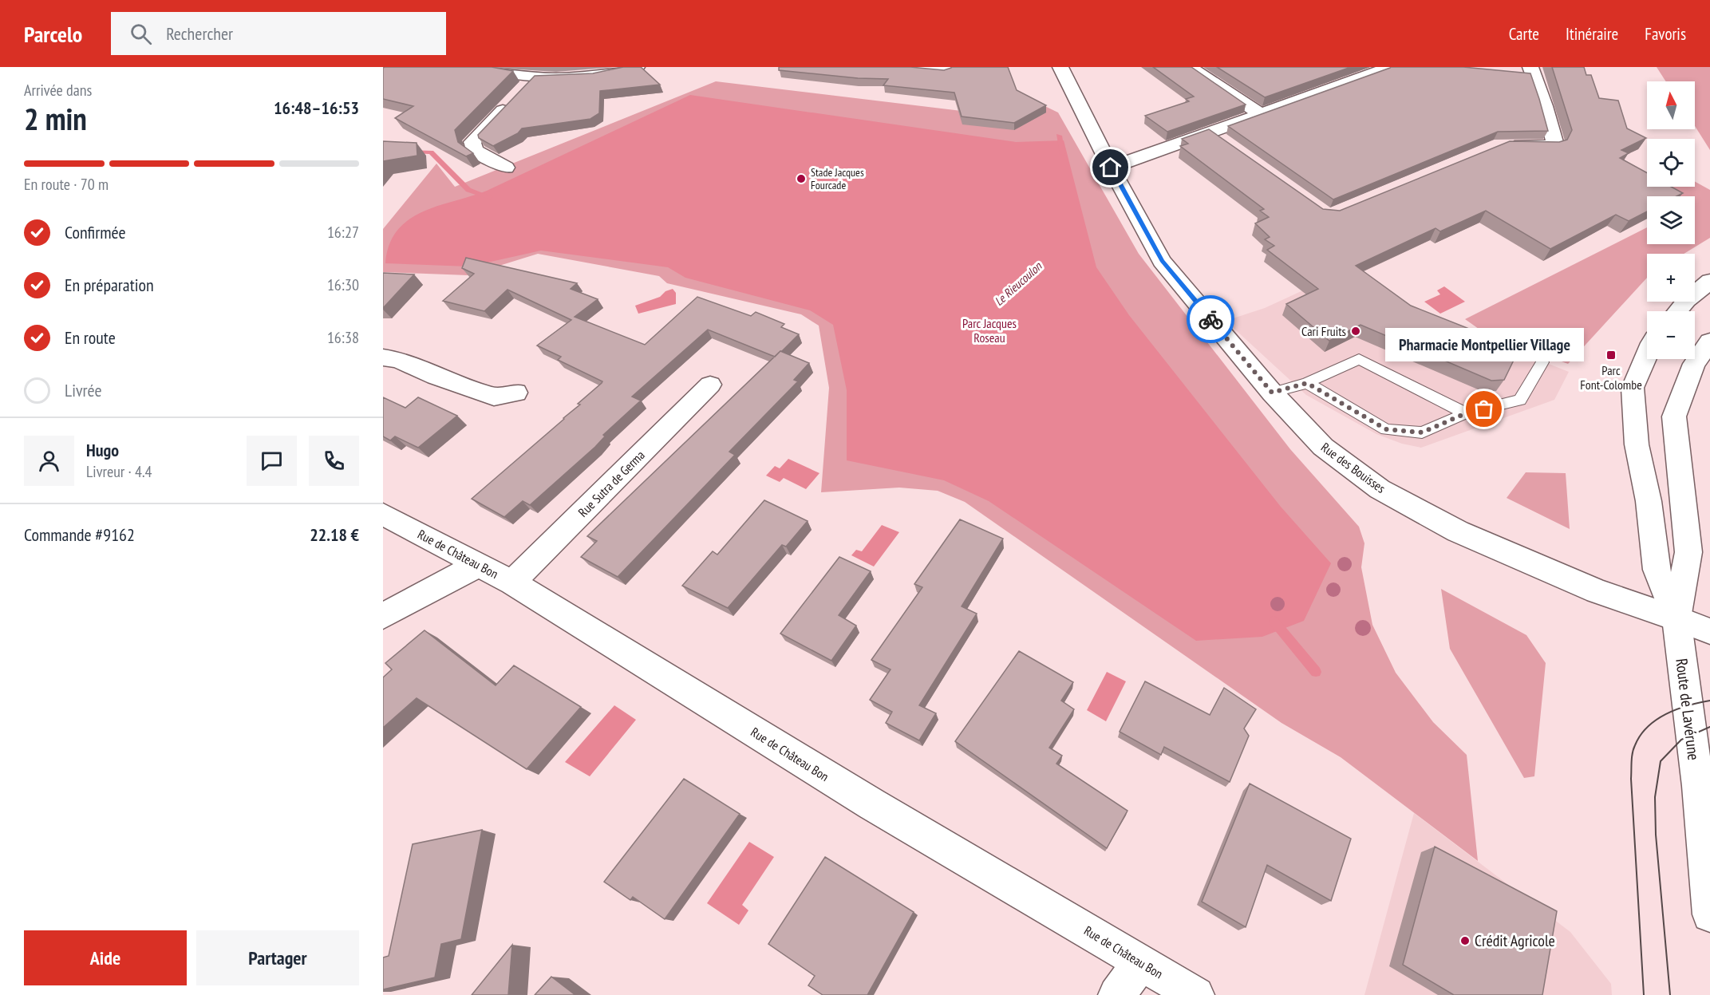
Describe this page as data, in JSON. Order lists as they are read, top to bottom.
{
  "streets": {
    "street": [
      "Rue des Bouisses",
      "Rue Sutra de Germa",
      "Rue de Château Bon",
      "Route de Lavérune"
    ]
  },
  "crossings": [
    ["Rue des Bouisses", "Route de Lavérune"],
    ["Rue Sutra de Germa", "Rue de Château Bon"]
  ],
  "water": ["Le Rieucoulon"],
  "parks": ["Parc Jacques Roseau"],
  "places": {
    "other": [
      "Stade Jacques Fourcade",
      "Cari Fruits",
      "Pharmacie Montpellier Village",
      "Crédit Agricole"
    ],
    "transit": ["Parc Font-Colombe"]
  },
  "north": "top",
  "page": {
    "header": "Parcelo",
    "search": "Rechercher",
    "nav": ["Carte", "Itinéraire", "Favoris"],
    "heading": ["2 min", "Arrivée dans", "16:48–16:53"],
    "panel": [
      "Hugo",
      "Livreur · 4.4",
      "Commande #9162",
      "22.18 €"
    ],
    "map_buttons": ["+", "−"],
    "bar": "En route · 70 m",
    "list": [
      ["Confirmée", "16:27"],
      ["En préparation", "16:30"],
      ["En route", "16:38"],
      "Livrée"
    ],
    "bubble": "Pharmacie Montpellier Village",
    "buttons": ["Aide", "Partager"]
  }
}
